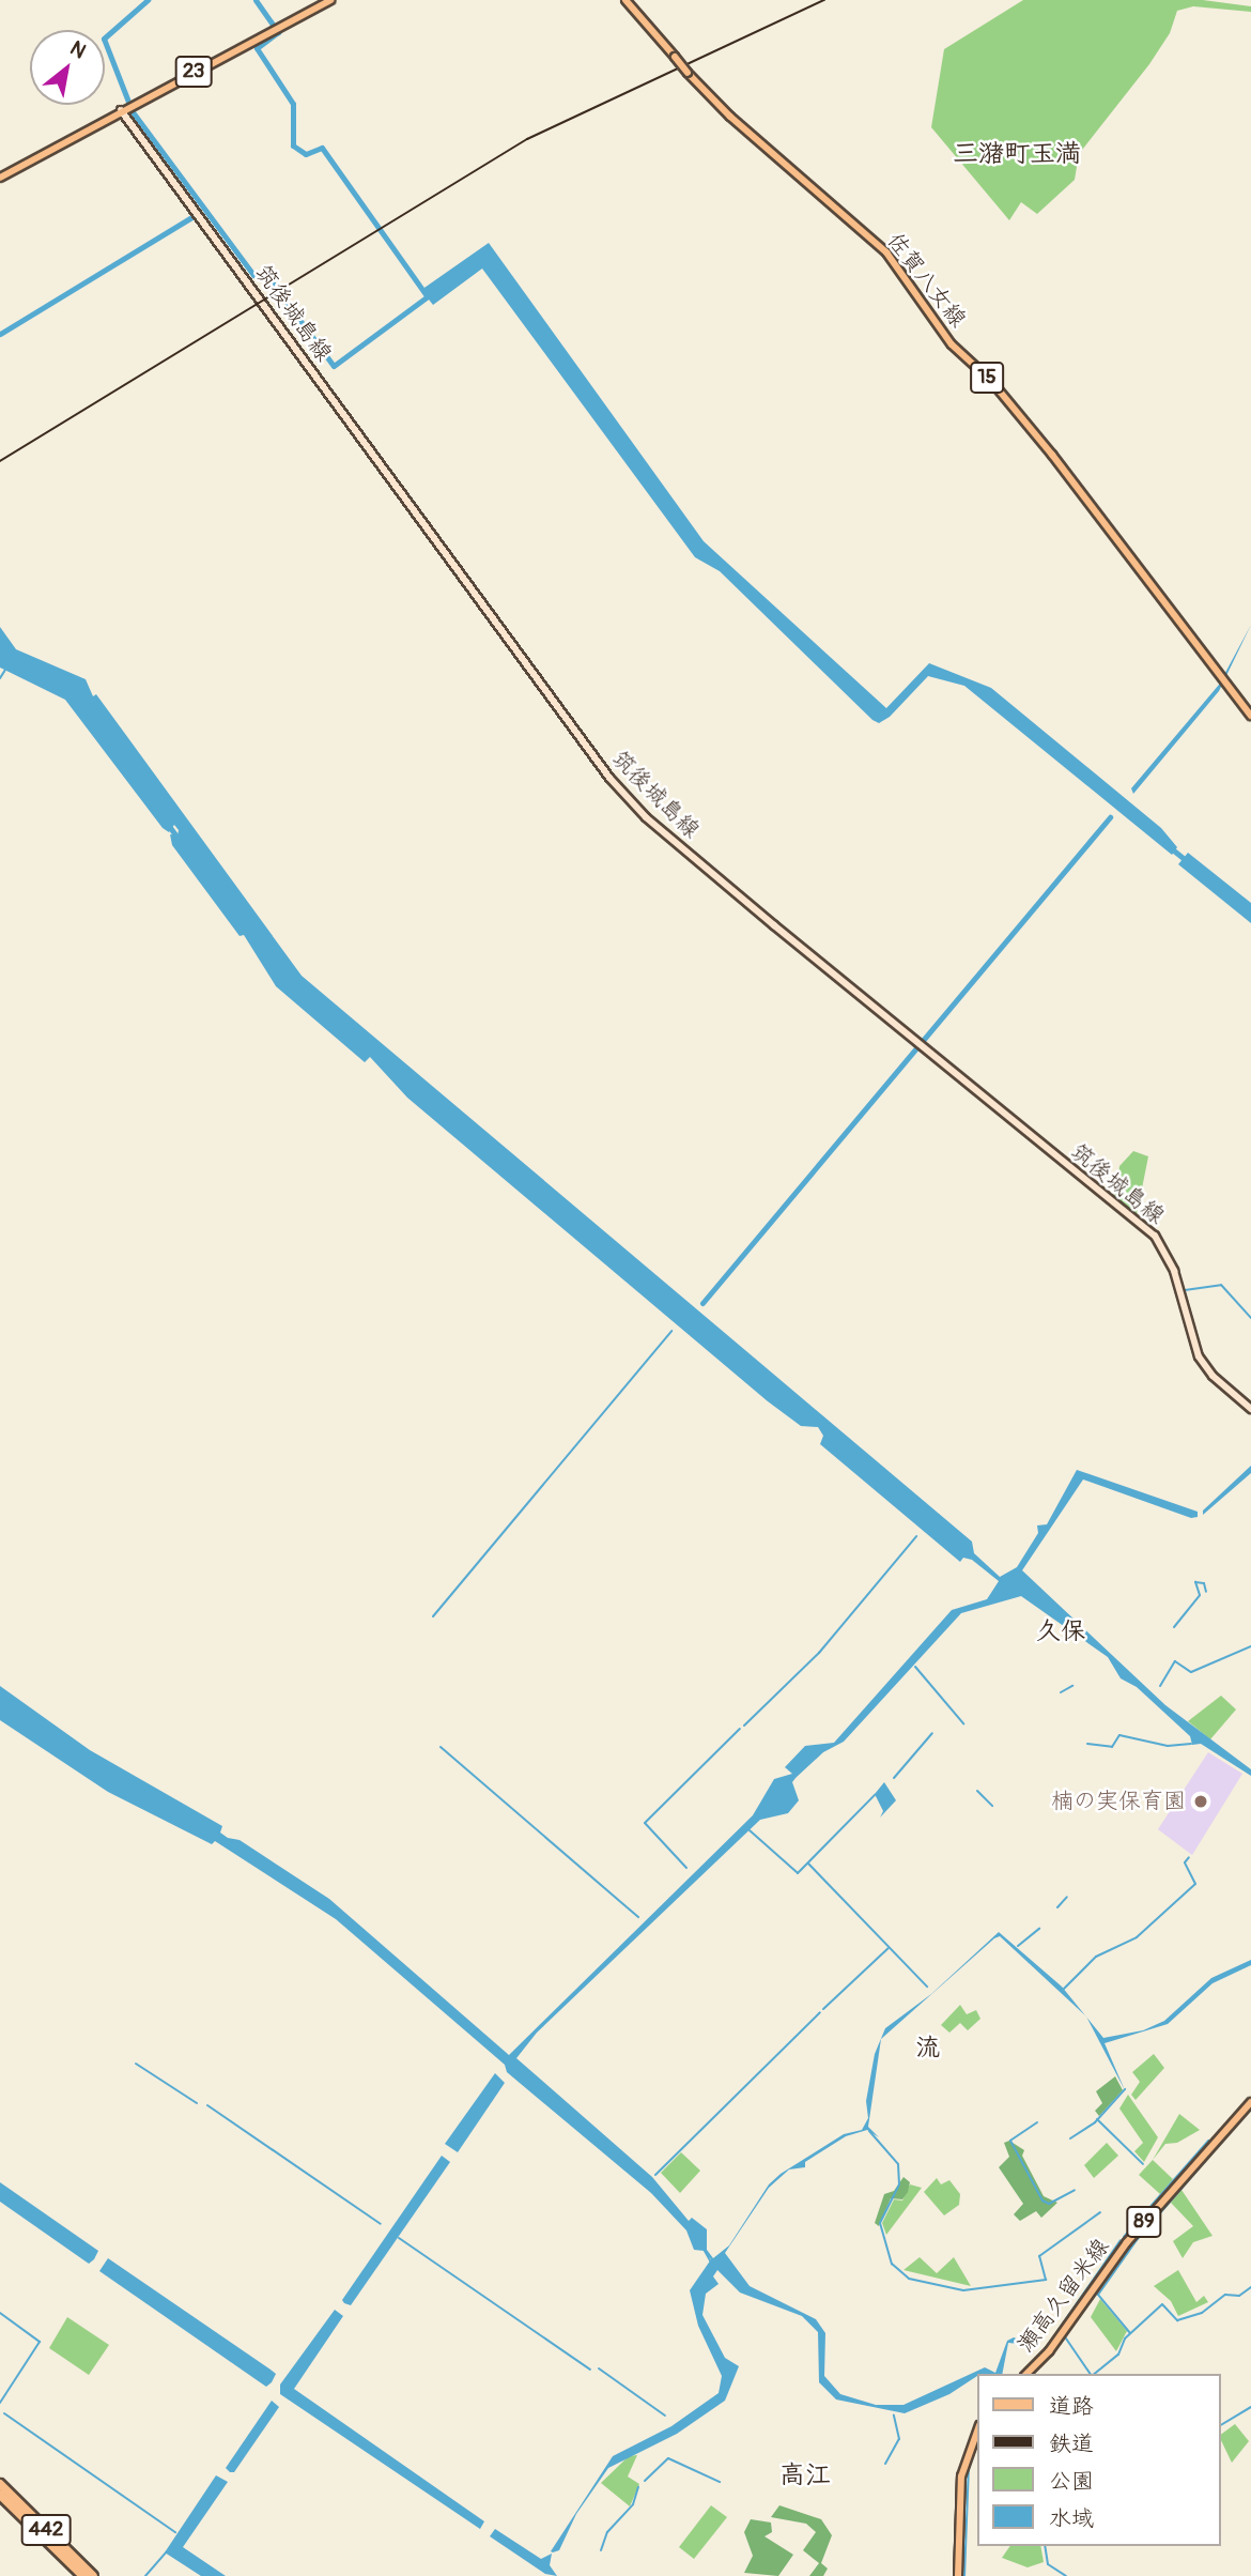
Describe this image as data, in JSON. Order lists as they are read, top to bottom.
{
  "streets": {
    "highway": ["442"],
    "main road": [
      "23",
      "佐賀八女線",
      "筑後城島線",
      "15",
      "89",
      "瀬高久留米線"
    ]
  },
  "crossings": [
    ["23", "筑後城島線"]
  ],
  "districts": [
    "三潴町玉満",
    "久保",
    "流",
    "高江"
  ],
  "places": ["楠の実保育園"],
  "legend": [
    "道路",
    "鉄道",
    "公園",
    "水域"
  ],
  "north": "top right"
}
